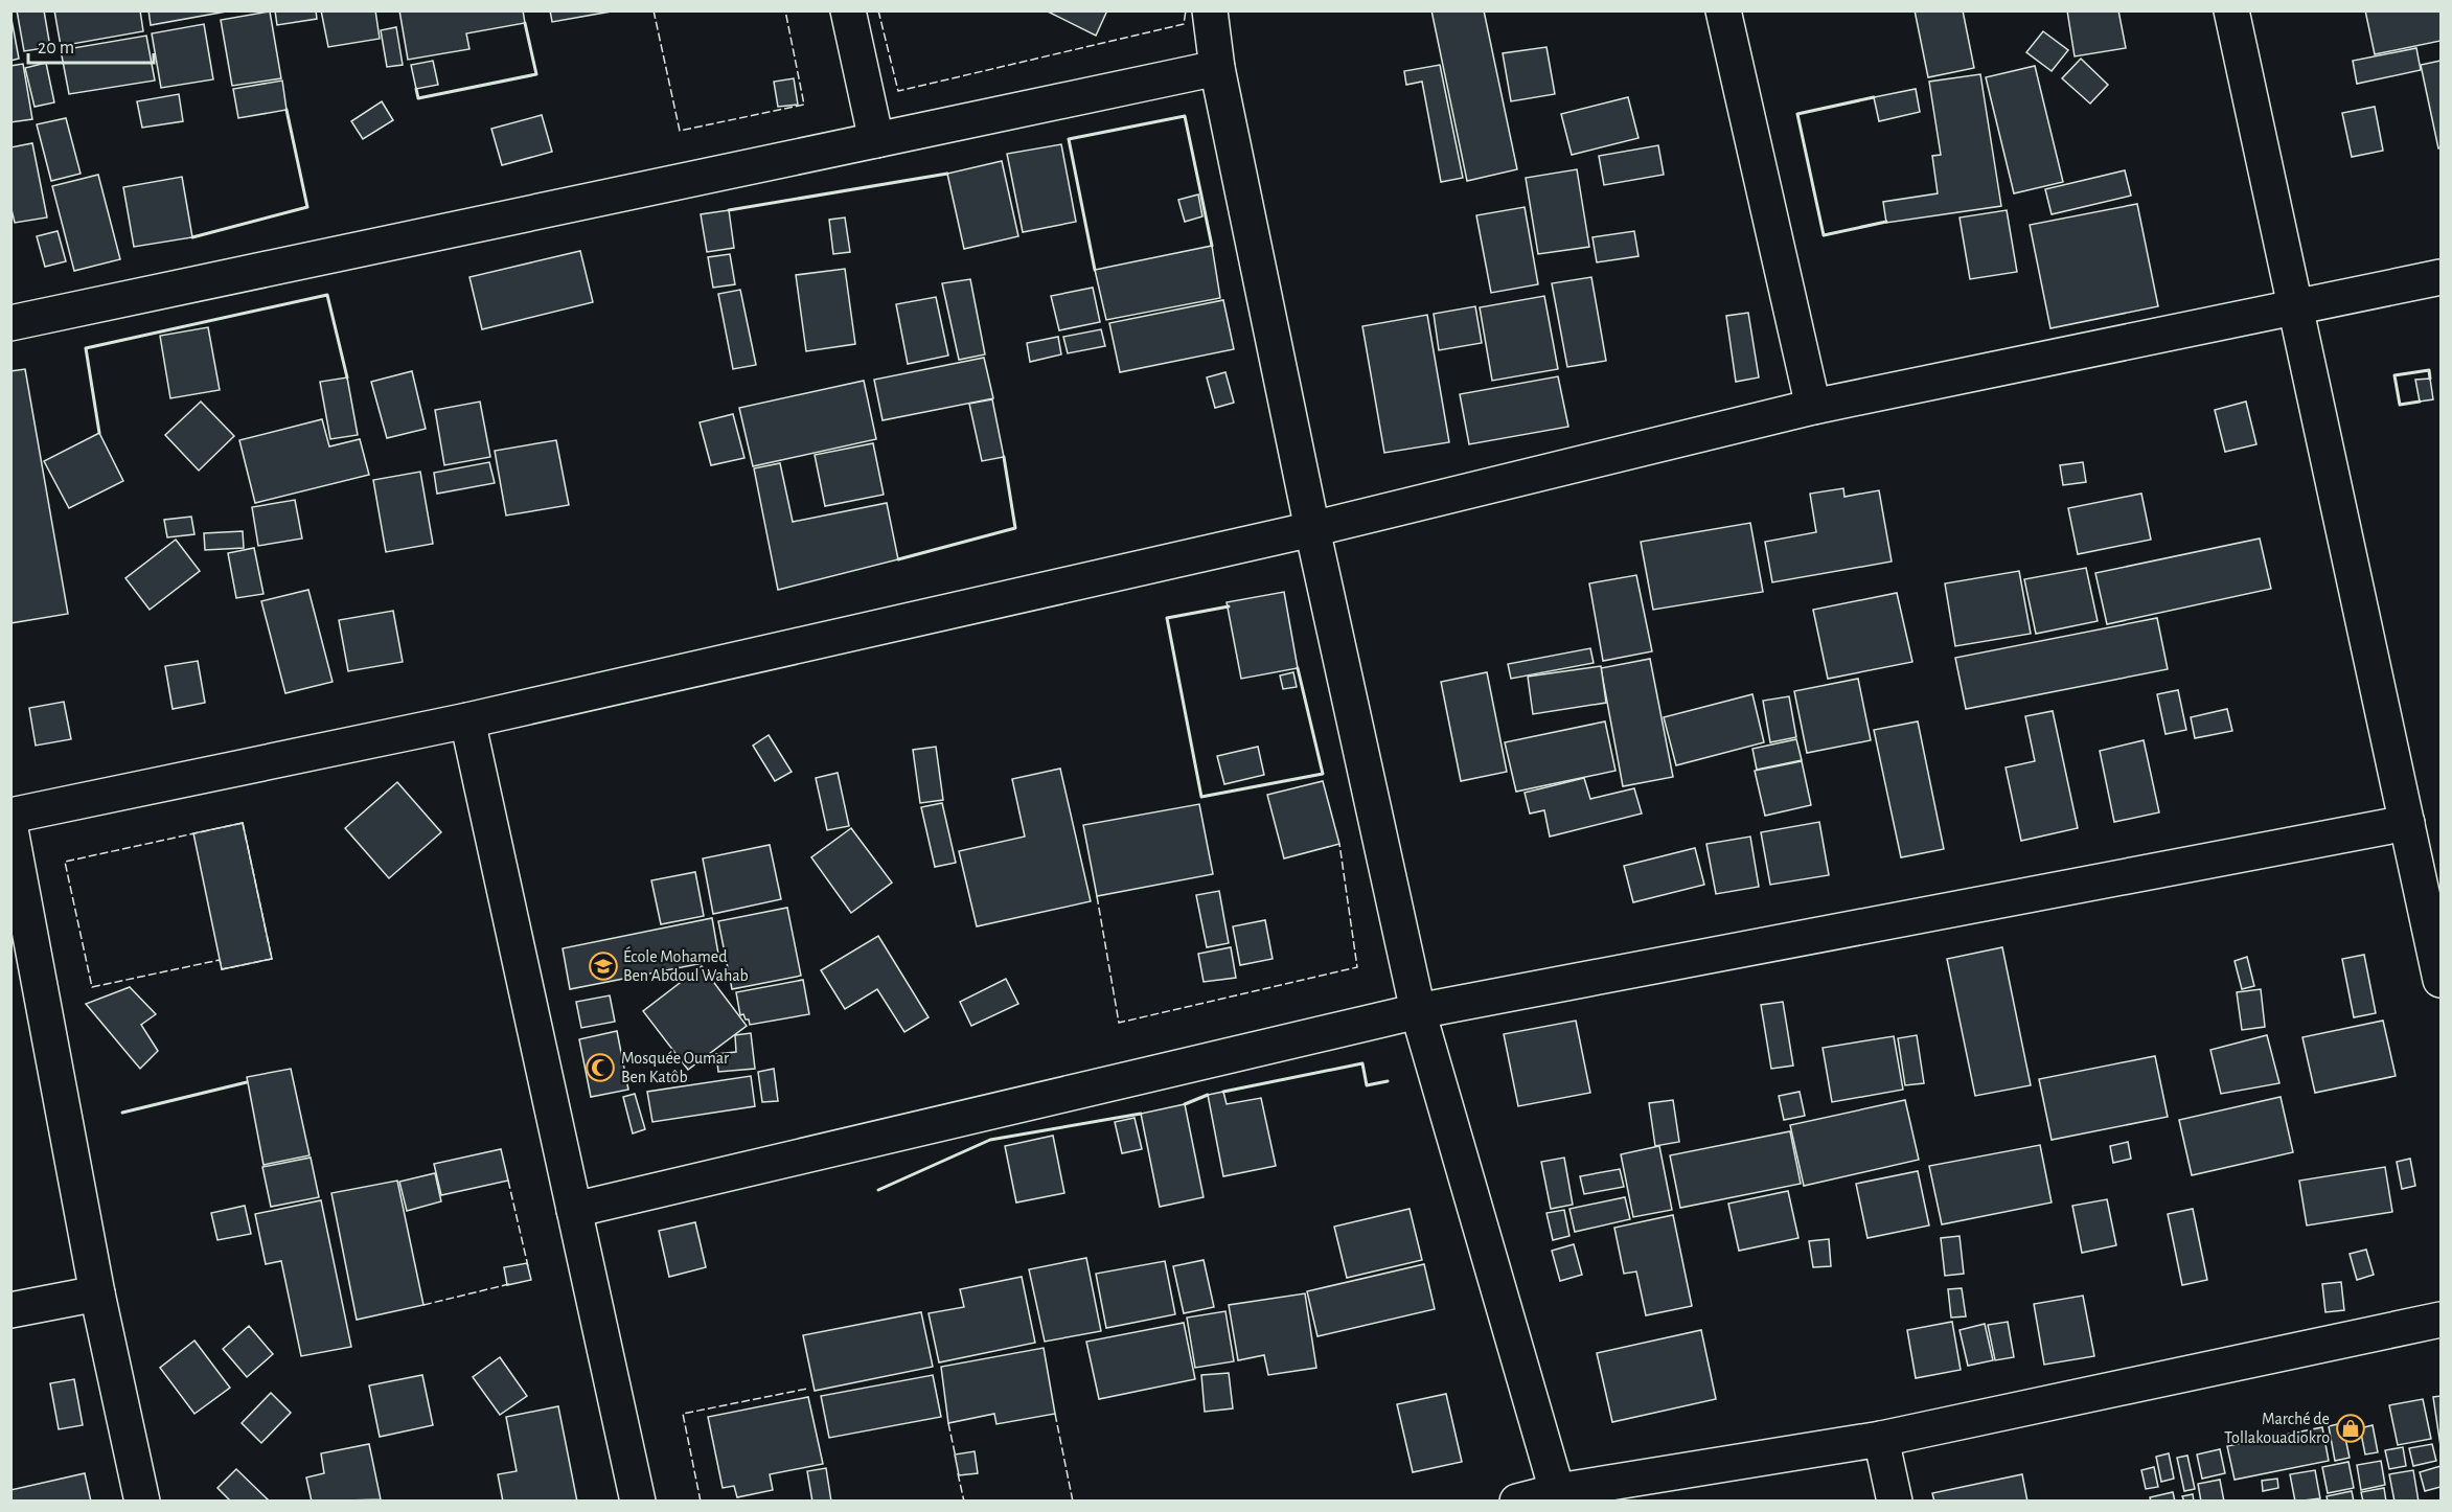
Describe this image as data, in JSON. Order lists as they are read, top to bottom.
{
  "places": {
    "school or university": ["École Mohamed Ben Abdoul Wahab"],
    "mosque": ["Mosquée Oumar Ben Katôb"],
    "shop": ["Marché de Tollakouadiokro"]
  },
  "scale_bar": "20 m"
}
